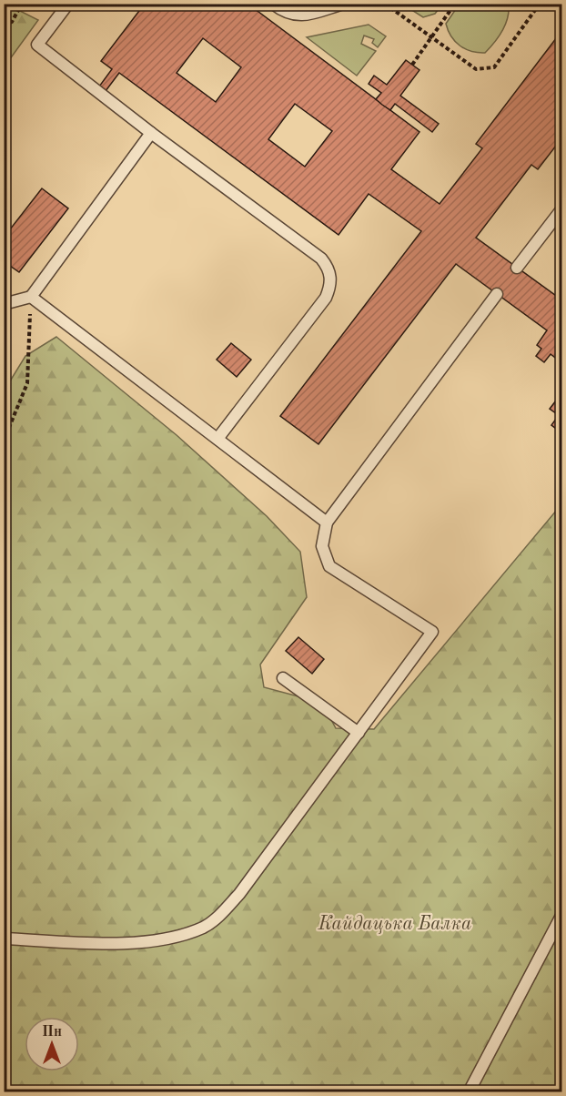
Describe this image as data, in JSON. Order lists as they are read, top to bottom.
{
  "parks": ["Кайдацька Балка"],
  "north": "top"
}
